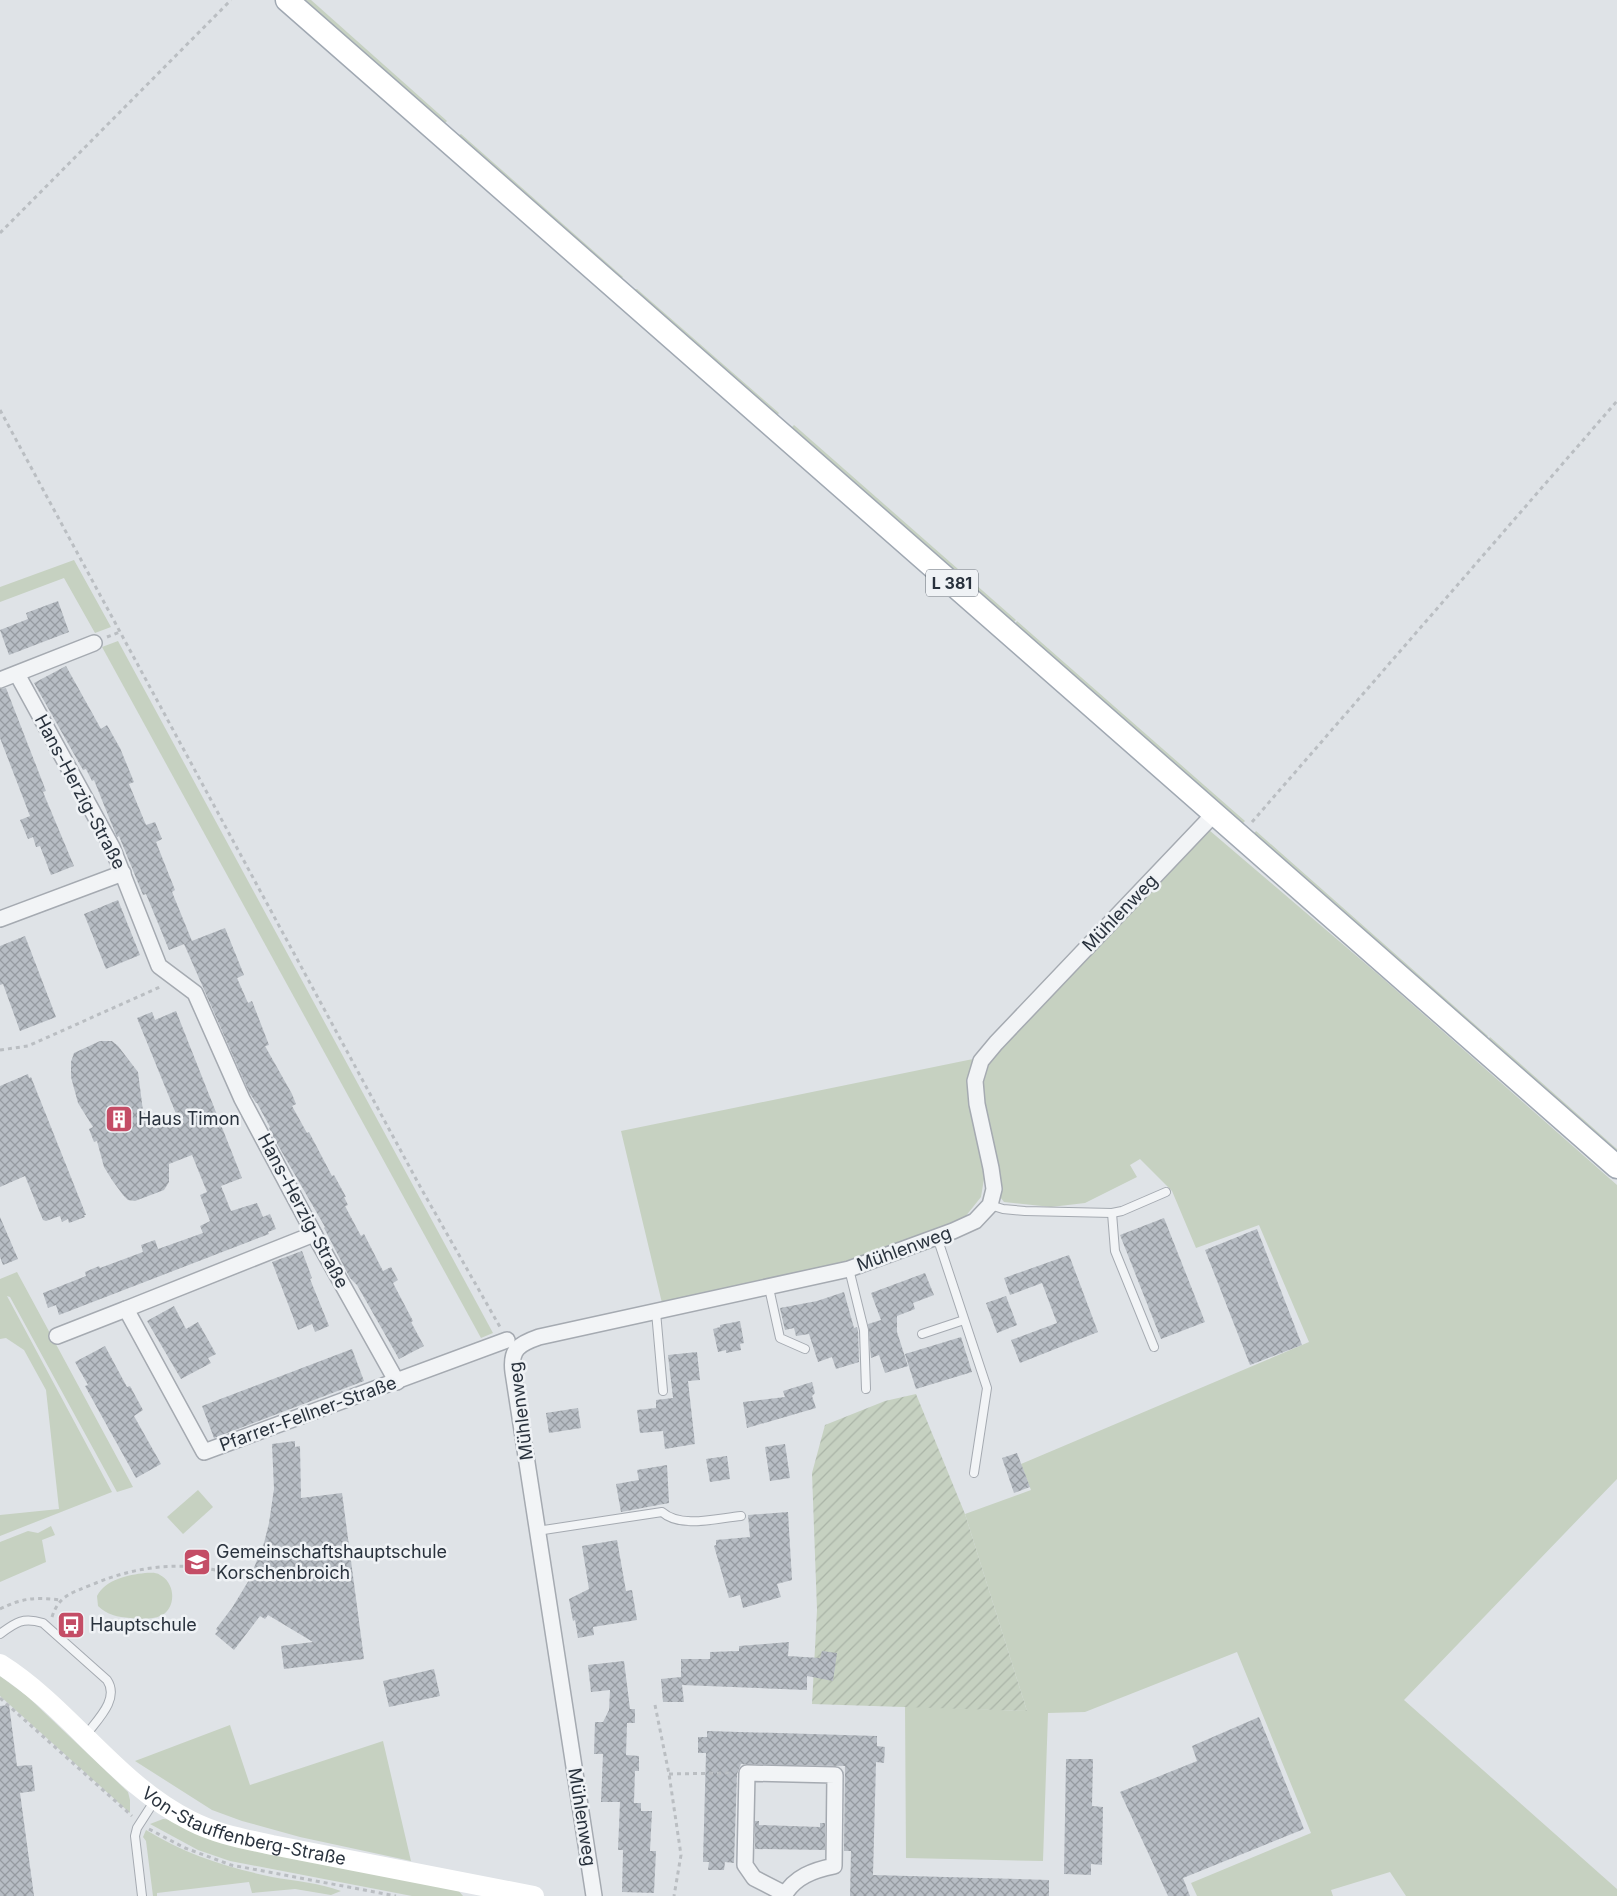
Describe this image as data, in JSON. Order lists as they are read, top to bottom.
{
  "streets": {
    "main road": ["L 381"],
    "street": [
      "Hans-Herzig-Straße",
      "Mühlenweg",
      "Pfarrer-Fellner-Straße",
      "Von-Stauffenberg-Straße"
    ]
  },
  "crossings": [
    ["L 381", "Mühlenweg"],
    ["Hans-Herzig-Straße", "Pfarrer-Fellner-Straße"]
  ],
  "places": {
    "building": ["Haus Timon"],
    "school or university": ["Gemeinschaftshauptschule Korschenbroich"],
    "bus stop": ["Hauptschule"]
  }
}
